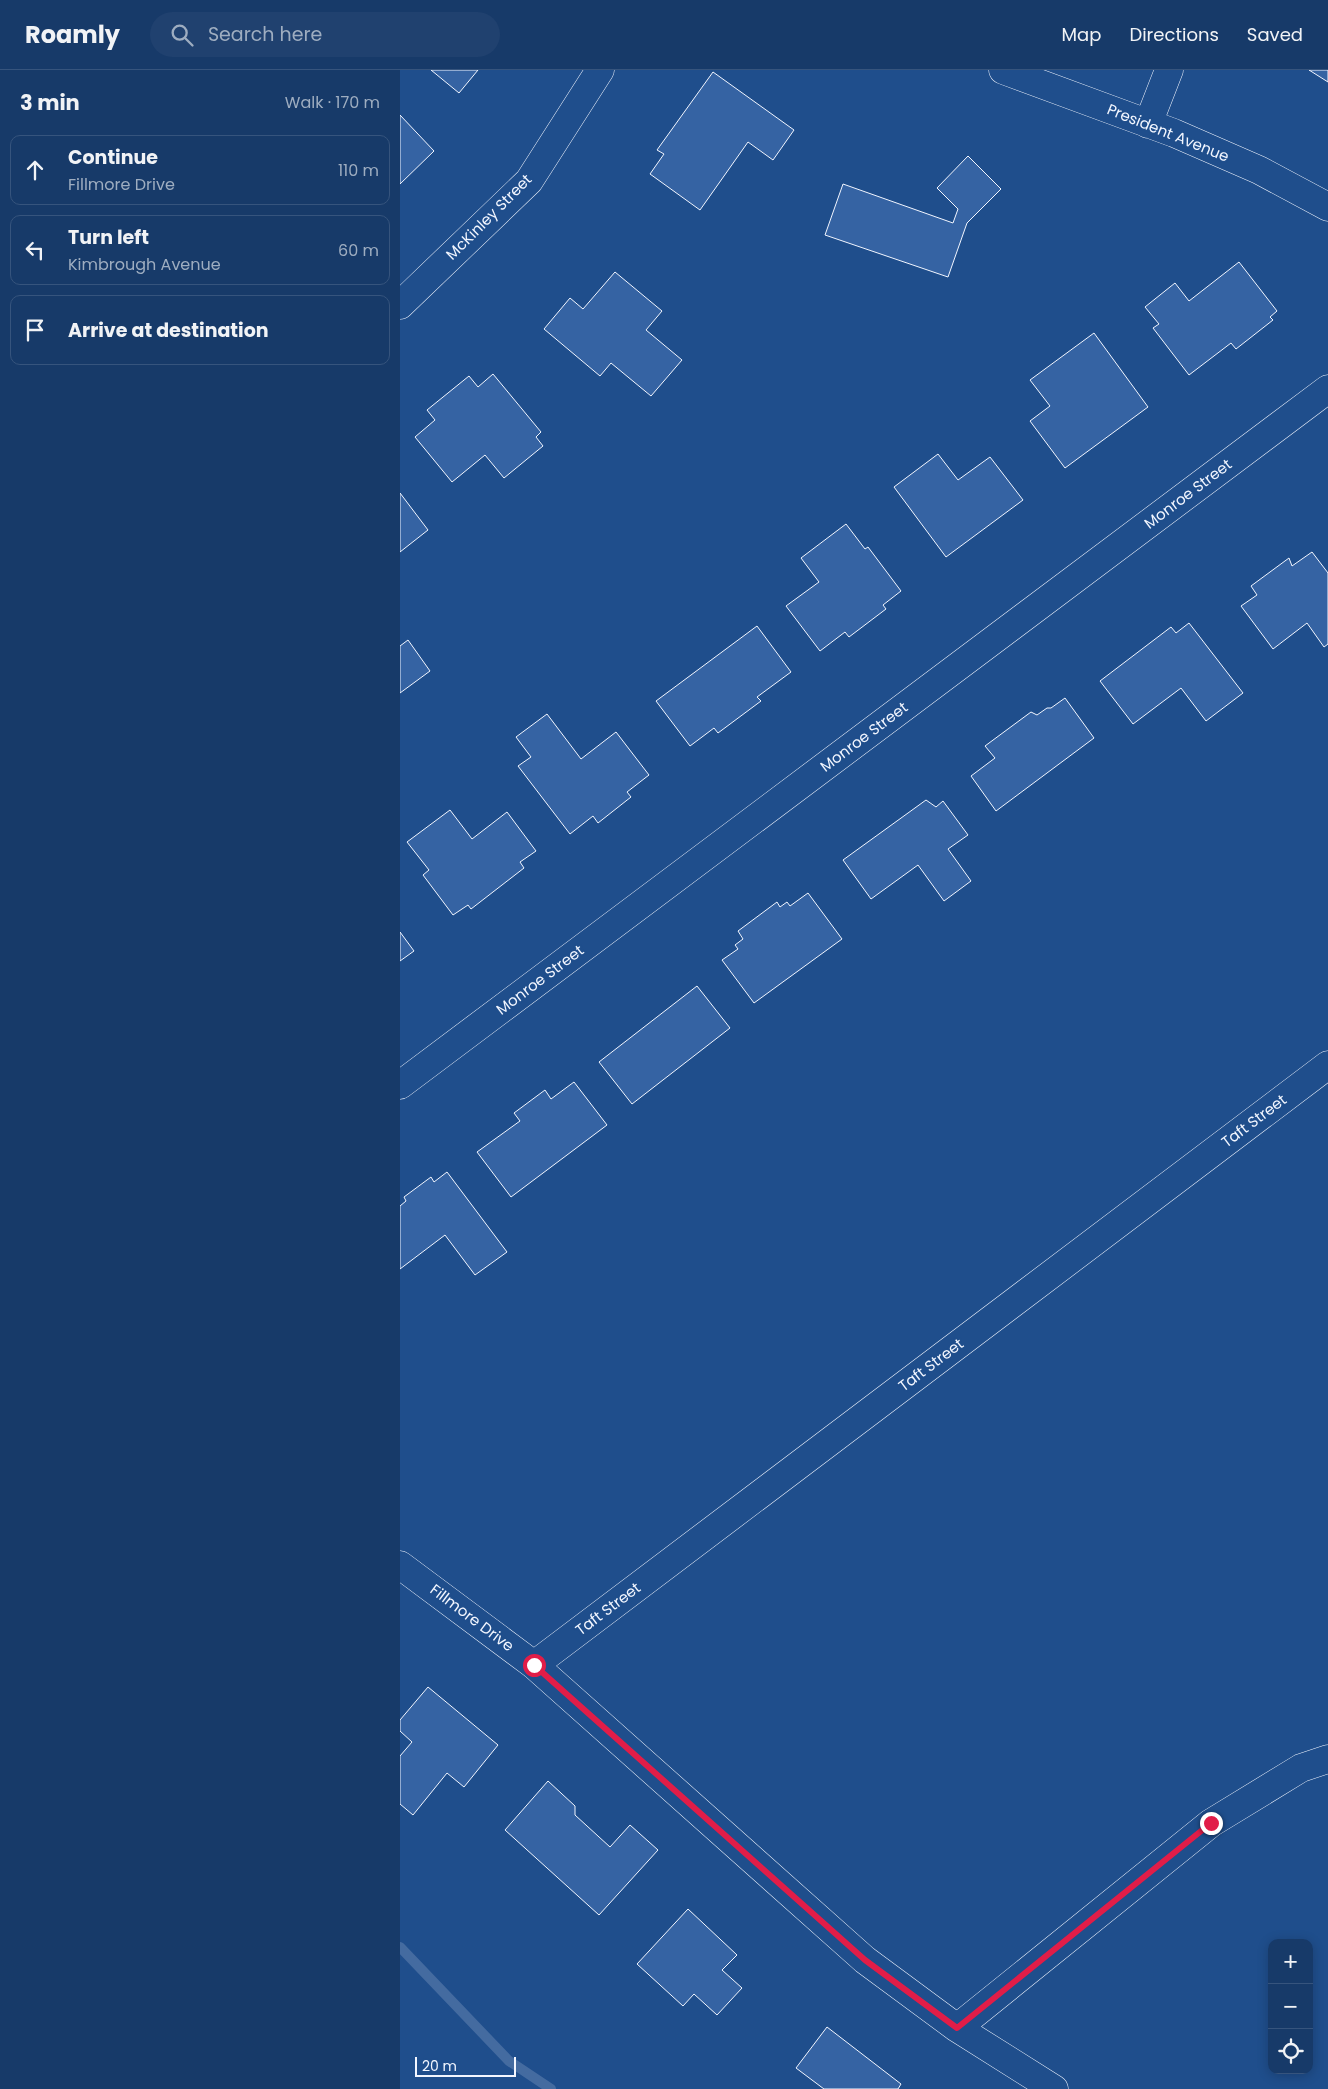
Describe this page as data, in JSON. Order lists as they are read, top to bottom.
{
  "streets": {
    "street": [
      "President Avenue",
      "McKinley Street",
      "Monroe Street",
      "Taft Street",
      "Fillmore Drive"
    ]
  },
  "crossings": [
    ["Taft Street", "Fillmore Drive"]
  ],
  "scale_bar": "20 m",
  "page": {
    "header": "Roamly",
    "search": "Search here",
    "nav": ["Map", "Directions", "Saved"],
    "heading": ["3 min", "Walk · 170 m"],
    "list": [
      ["Continue", "Fillmore Drive", "110 m"],
      ["Turn left", "Kimbrough Avenue", "60 m"],
      "Arrive at destination"
    ],
    "map_buttons": ["+", "−"],
    "scale": "20 m"
  }
}
